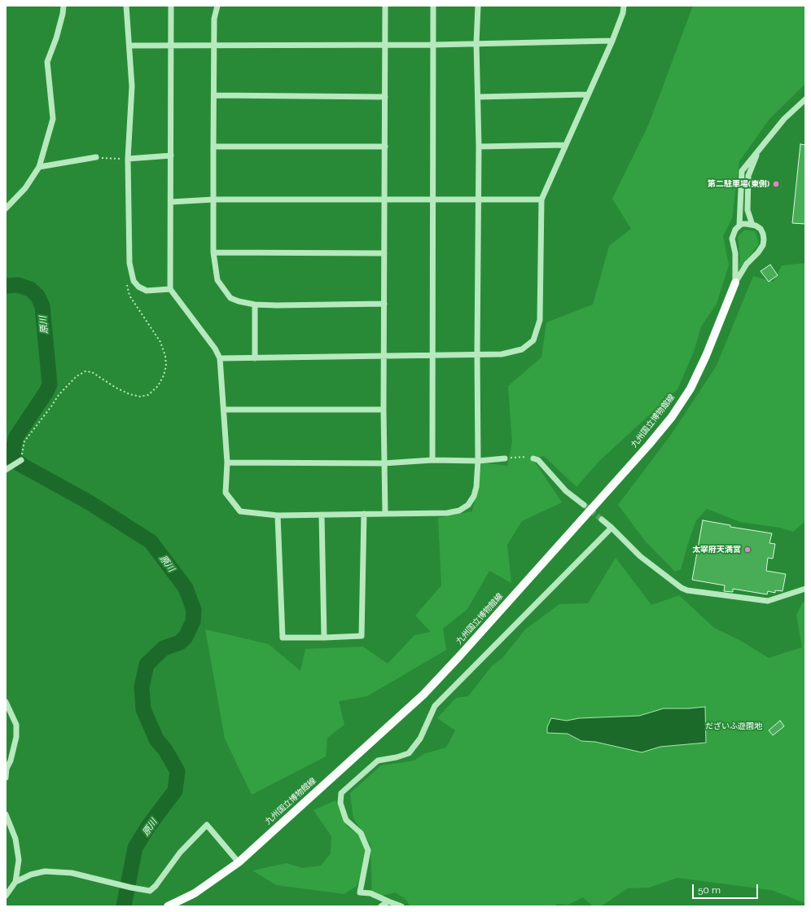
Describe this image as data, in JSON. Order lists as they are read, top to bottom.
{
  "streets": {
    "main road": ["九州国立博物館線"]
  },
  "water": ["原川"],
  "parks": ["だざいふ遊園地"],
  "places": ["第二駐車場(東側)", "太宰府天満宮"],
  "scale_bar": "50 m"
}
